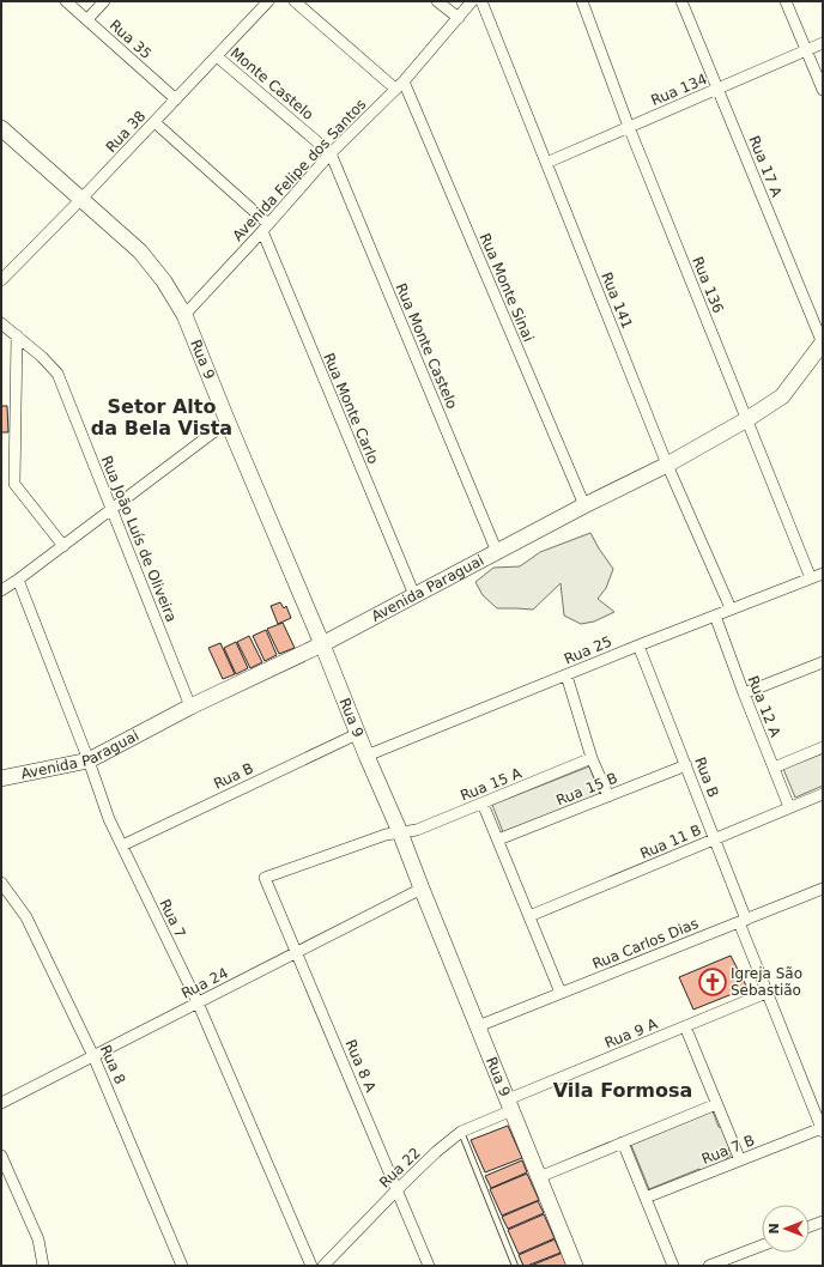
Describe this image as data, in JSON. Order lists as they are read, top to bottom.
{
  "streets": {
    "street": [
      "Rua 35",
      "Monte Castelo",
      "Rua 134",
      "Rua 38",
      "Rua 17 A",
      "Avenida Felipe dos Santos",
      "Rua 136",
      "Rua Monte Sinai",
      "Rua 141",
      "Rua Monte Castelo",
      "Rua 9",
      "Rua Monte Carlo",
      "Rua João Luís de Oliveira",
      "Avenida Paraguai",
      "Rua 25",
      "Rua 12 A",
      "Rua B",
      "Rua 15 A",
      "Rua 15 B",
      "Rua 11 B",
      "Rua 7",
      "Rua Carlos Dias",
      "Rua 24",
      "Rua 9 A",
      "Rua 8",
      "Rua 8 A",
      "Rua 7 B",
      "Rua 22"
    ]
  },
  "crossings": [
    ["Rua 35", "Rua 38"],
    ["Monte Castelo", "Rua 38"],
    ["Monte Castelo", "Avenida Felipe dos Santos"],
    ["Monte Castelo", "Rua Monte Castelo"],
    ["Rua 134", "Rua 17 A"],
    ["Rua 134", "Rua 136"],
    ["Rua 134", "Rua 141"],
    ["Rua 38", "Rua 9"],
    ["Rua 38", "Rua Monte Carlo"],
    ["Rua 17 A", "Avenida Paraguai"],
    ["Avenida Felipe dos Santos", "Rua Monte Sinai"],
    ["Avenida Felipe dos Santos", "Rua Monte Castelo"],
    ["Avenida Felipe dos Santos", "Rua 9"],
    ["Avenida Felipe dos Santos", "Rua Monte Carlo"],
    ["Rua 136", "Avenida Paraguai"],
    ["Rua 136", "Rua 25"],
    ["Rua Monte Sinai", "Avenida Paraguai"],
    ["Rua 141", "Avenida Paraguai"],
    ["Rua 141", "Rua 25"],
    ["Rua Monte Castelo", "Avenida Paraguai"],
    ["Rua 9", "Avenida Paraguai"],
    ["Rua 9", "Rua 25"],
    ["Rua 9", "Rua B"],
    ["Rua 9", "Rua 15 A"],
    ["Rua 9", "Rua Carlos Dias"],
    ["Rua 9", "Rua 24"],
    ["Rua 9", "Rua 9 A"],
    ["Rua 9", "Rua 22"],
    ["Rua Monte Carlo", "Avenida Paraguai"],
    ["Rua João Luís de Oliveira", "Avenida Paraguai"],
    ["Avenida Paraguai", "Rua 7"],
    ["Rua 25", "Rua 12 A"],
    ["Rua 25", "Rua B"],
    ["Rua 12 A", "Rua 11 B"],
    ["Rua B", "Rua 15 B"],
    ["Rua B", "Rua 11 B"],
    ["Rua B", "Rua 7"],
    ["Rua B", "Rua Carlos Dias"],
    ["Rua B", "Rua 9 A"],
    ["Rua B", "Rua 7 B"],
    ["Rua 15 A", "Rua 8 A"],
    ["Rua 7", "Rua 24"],
    ["Rua 24", "Rua 8"],
    ["Rua 24", "Rua 8 A"],
    ["Rua 9 A", "Rua 22"],
    ["Rua 8 A", "Rua 22"]
  ],
  "districts": ["Setor Alto da Bela Vista", "Vila Formosa"],
  "places": {
    "church": ["Igreja São Sebastião"]
  },
  "north": "left"
}
